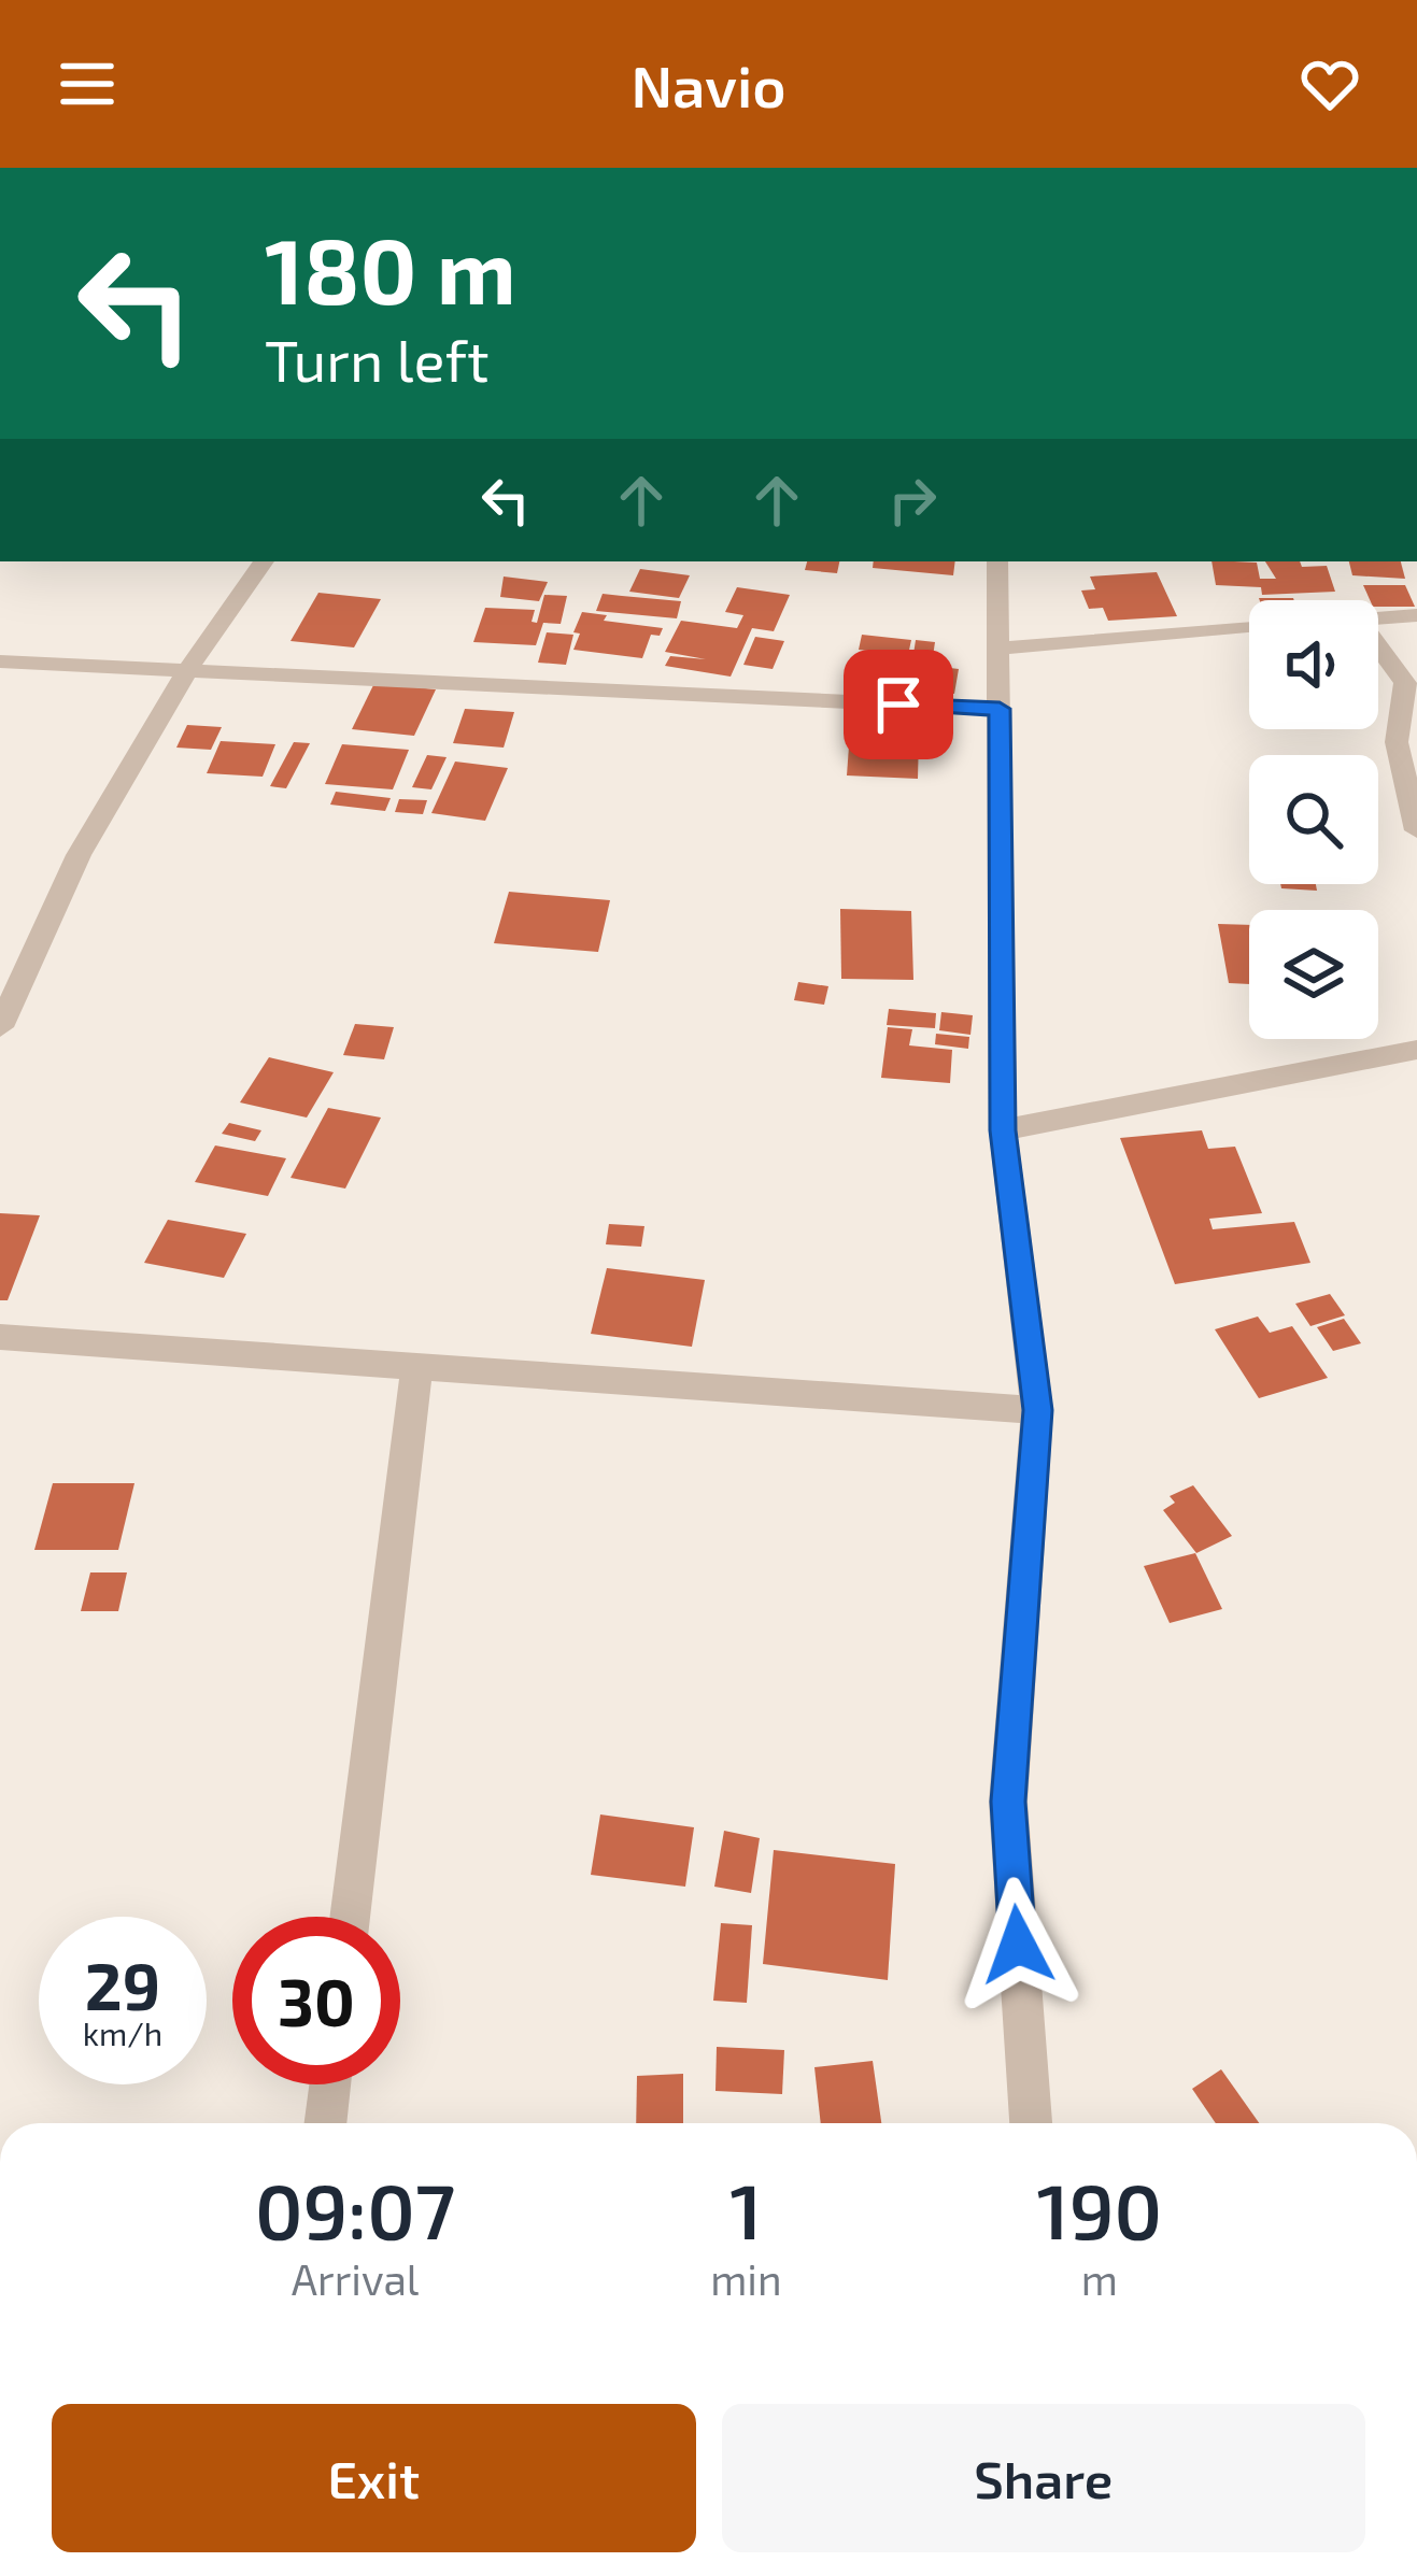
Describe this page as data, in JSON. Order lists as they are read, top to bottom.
{
  "page": {
    "header": "Navio",
    "turn": ["180 m", "Turn left"],
    "speed": "29 km/h",
    "limit": "30",
    "eta": [
      "09:07",
      "Arrival",
      "1",
      "min",
      "190",
      "m"
    ],
    "buttons": ["Exit", "Share"]
  }
}
